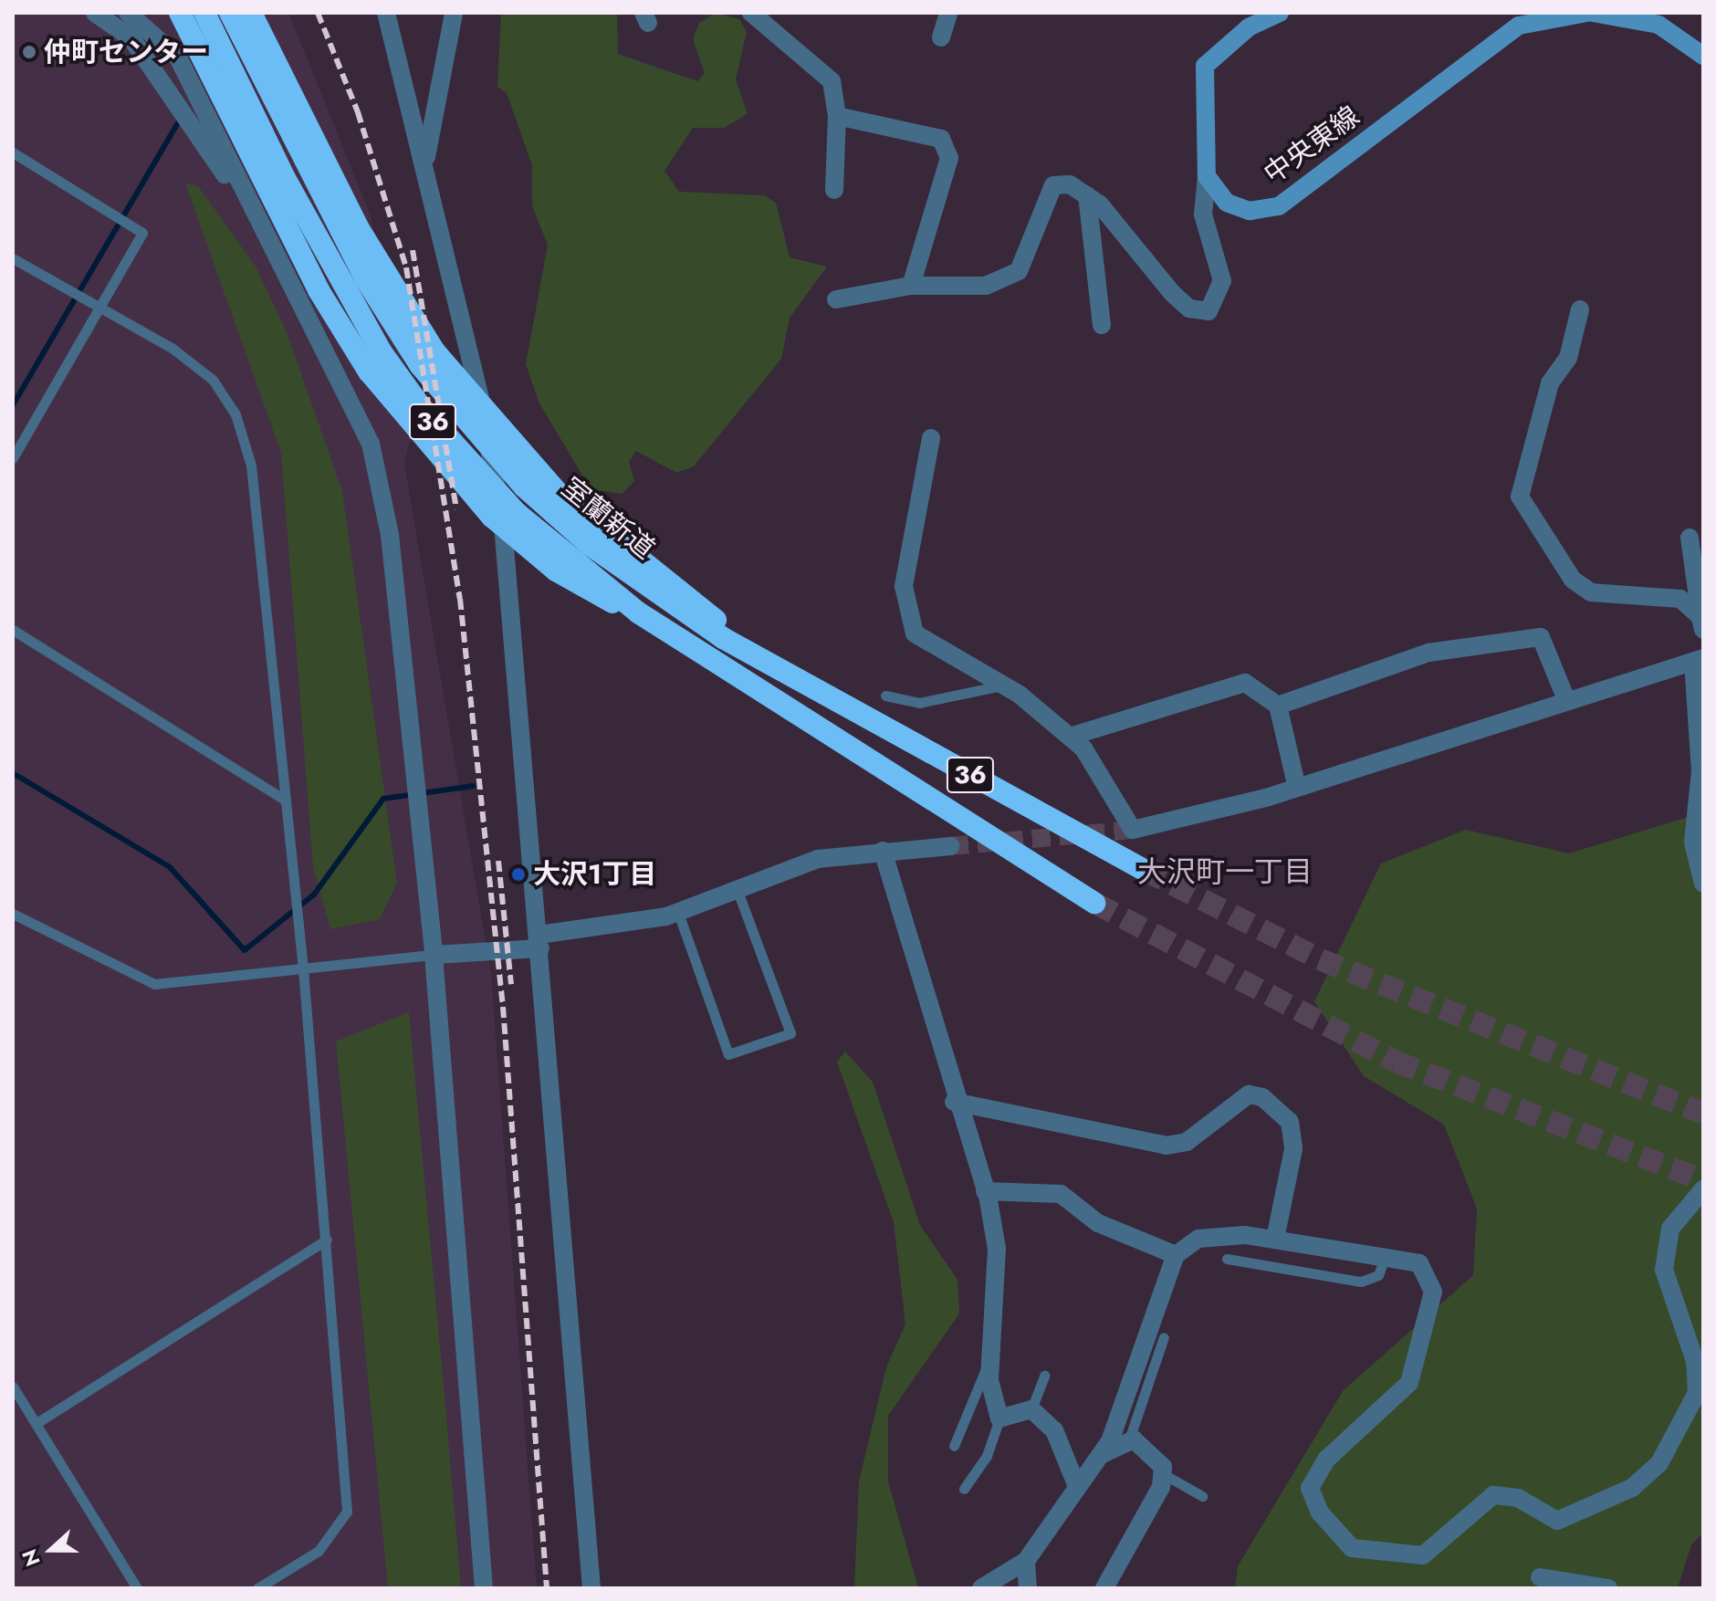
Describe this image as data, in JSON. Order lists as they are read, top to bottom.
{
  "streets": {
    "highway": ["36", "室蘭新道"],
    "main road": ["中央東線"]
  },
  "districts": ["大沢町一丁目"],
  "places": ["仲町センター", "大沢1丁目"],
  "north": "left"
}
